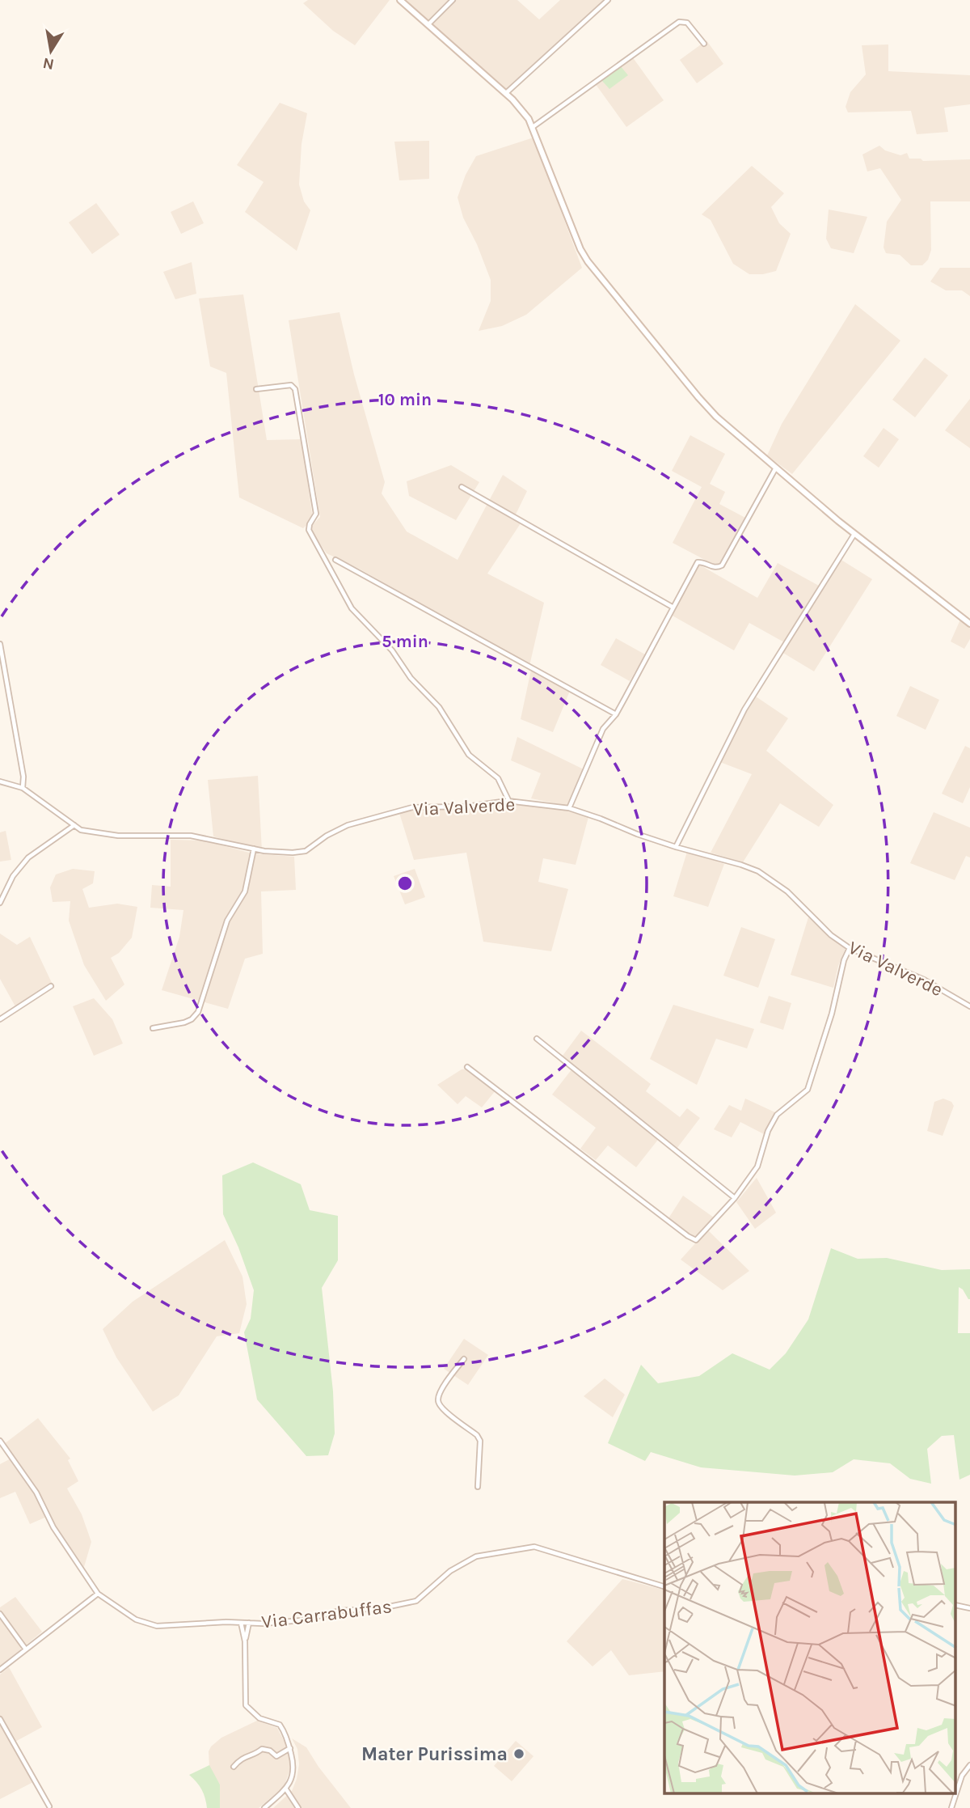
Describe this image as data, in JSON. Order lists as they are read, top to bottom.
{
  "streets": {
    "street": ["Via Valverde", "Via Carrabuffas"]
  },
  "places": ["Mater Purissima"],
  "north": "bottom",
  "rings": ["10 min", "5 min"]
}
